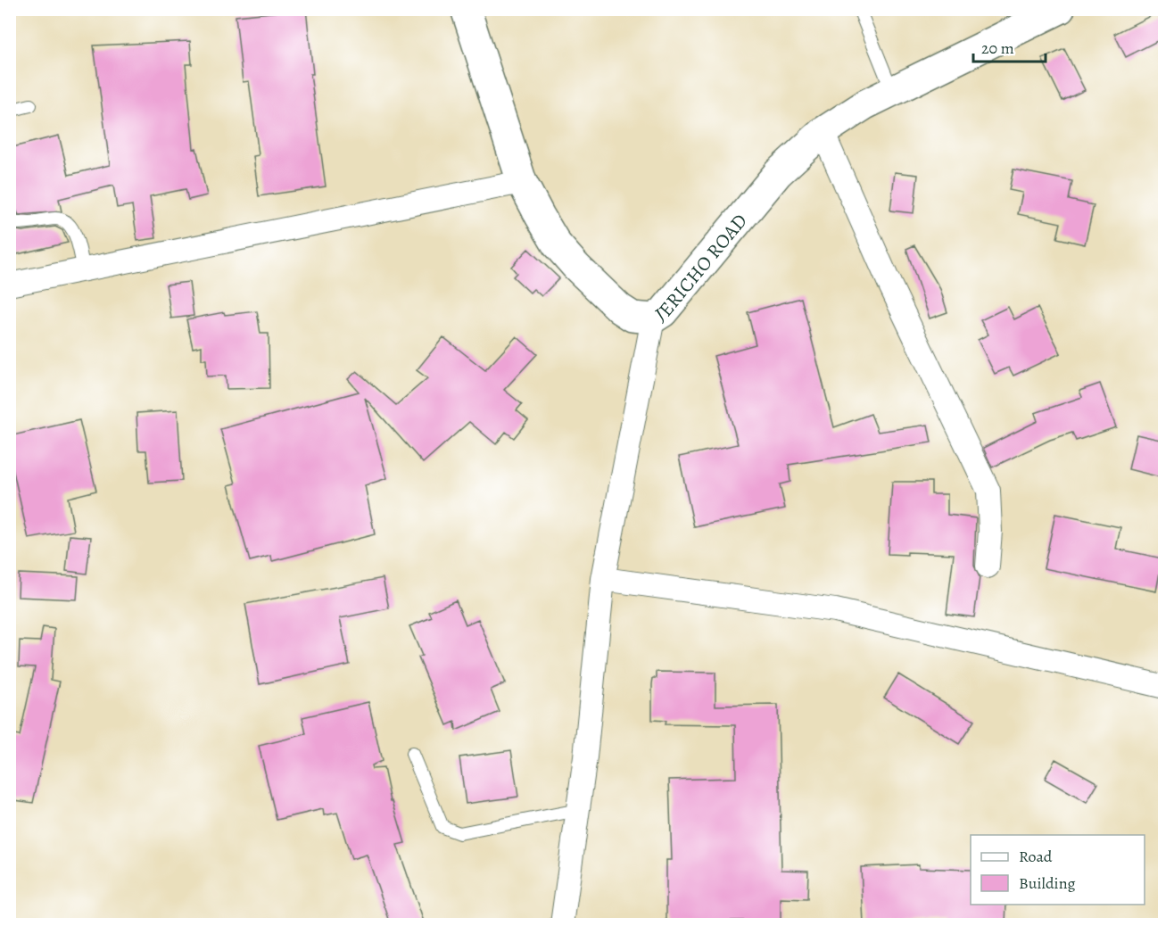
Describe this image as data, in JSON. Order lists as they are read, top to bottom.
{
  "streets": {
    "street": ["JERICHO ROAD"]
  },
  "legend": ["Road", "Building"],
  "scale_bar": "20 m"
}
